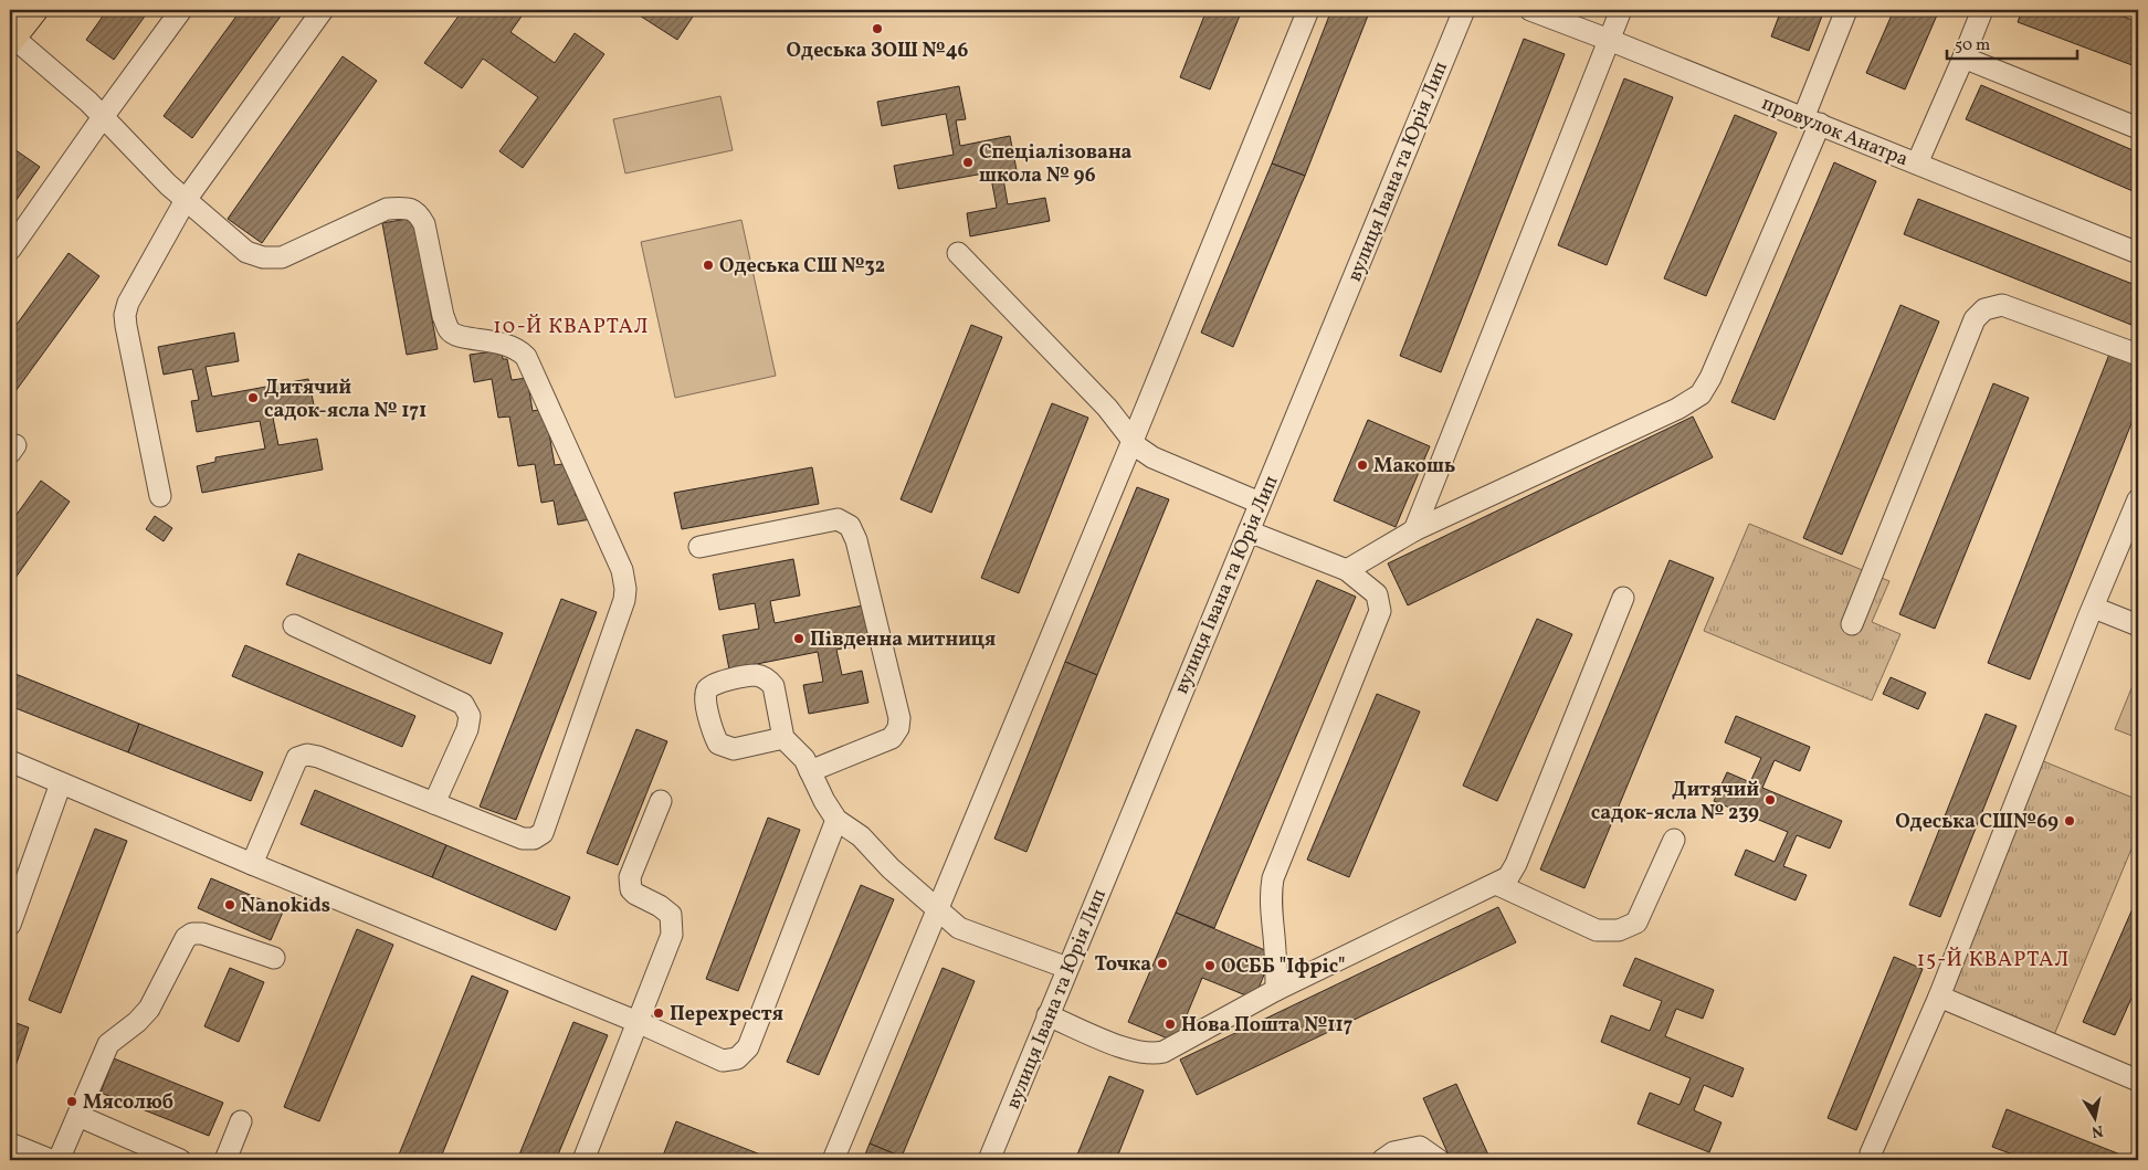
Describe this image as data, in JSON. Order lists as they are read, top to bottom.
{
  "streets": {
    "street": ["провулок Анатра", "вулиця Івана та Юрія Лип"]
  },
  "districts": ["10-Й КВАРТАЛ", "15-Й КВАРТАЛ"],
  "places": [
    "Одеська ЗОШ №46",
    "Спеціалізована школа № 96",
    "Одеська СШ №32",
    "Дитячий садок-ясла № 171",
    "Макошь",
    "Південна митниця",
    "Дитячий садок-ясла № 239",
    "Одеська СШ№69",
    "Nanokids",
    "Точка",
    "ОСББ \"Іфріс\"",
    "Перехрестя",
    "Нова Пошта №117",
    "Мясолюб"
  ],
  "scale_bar": "50 m",
  "north": "bottom"
}
